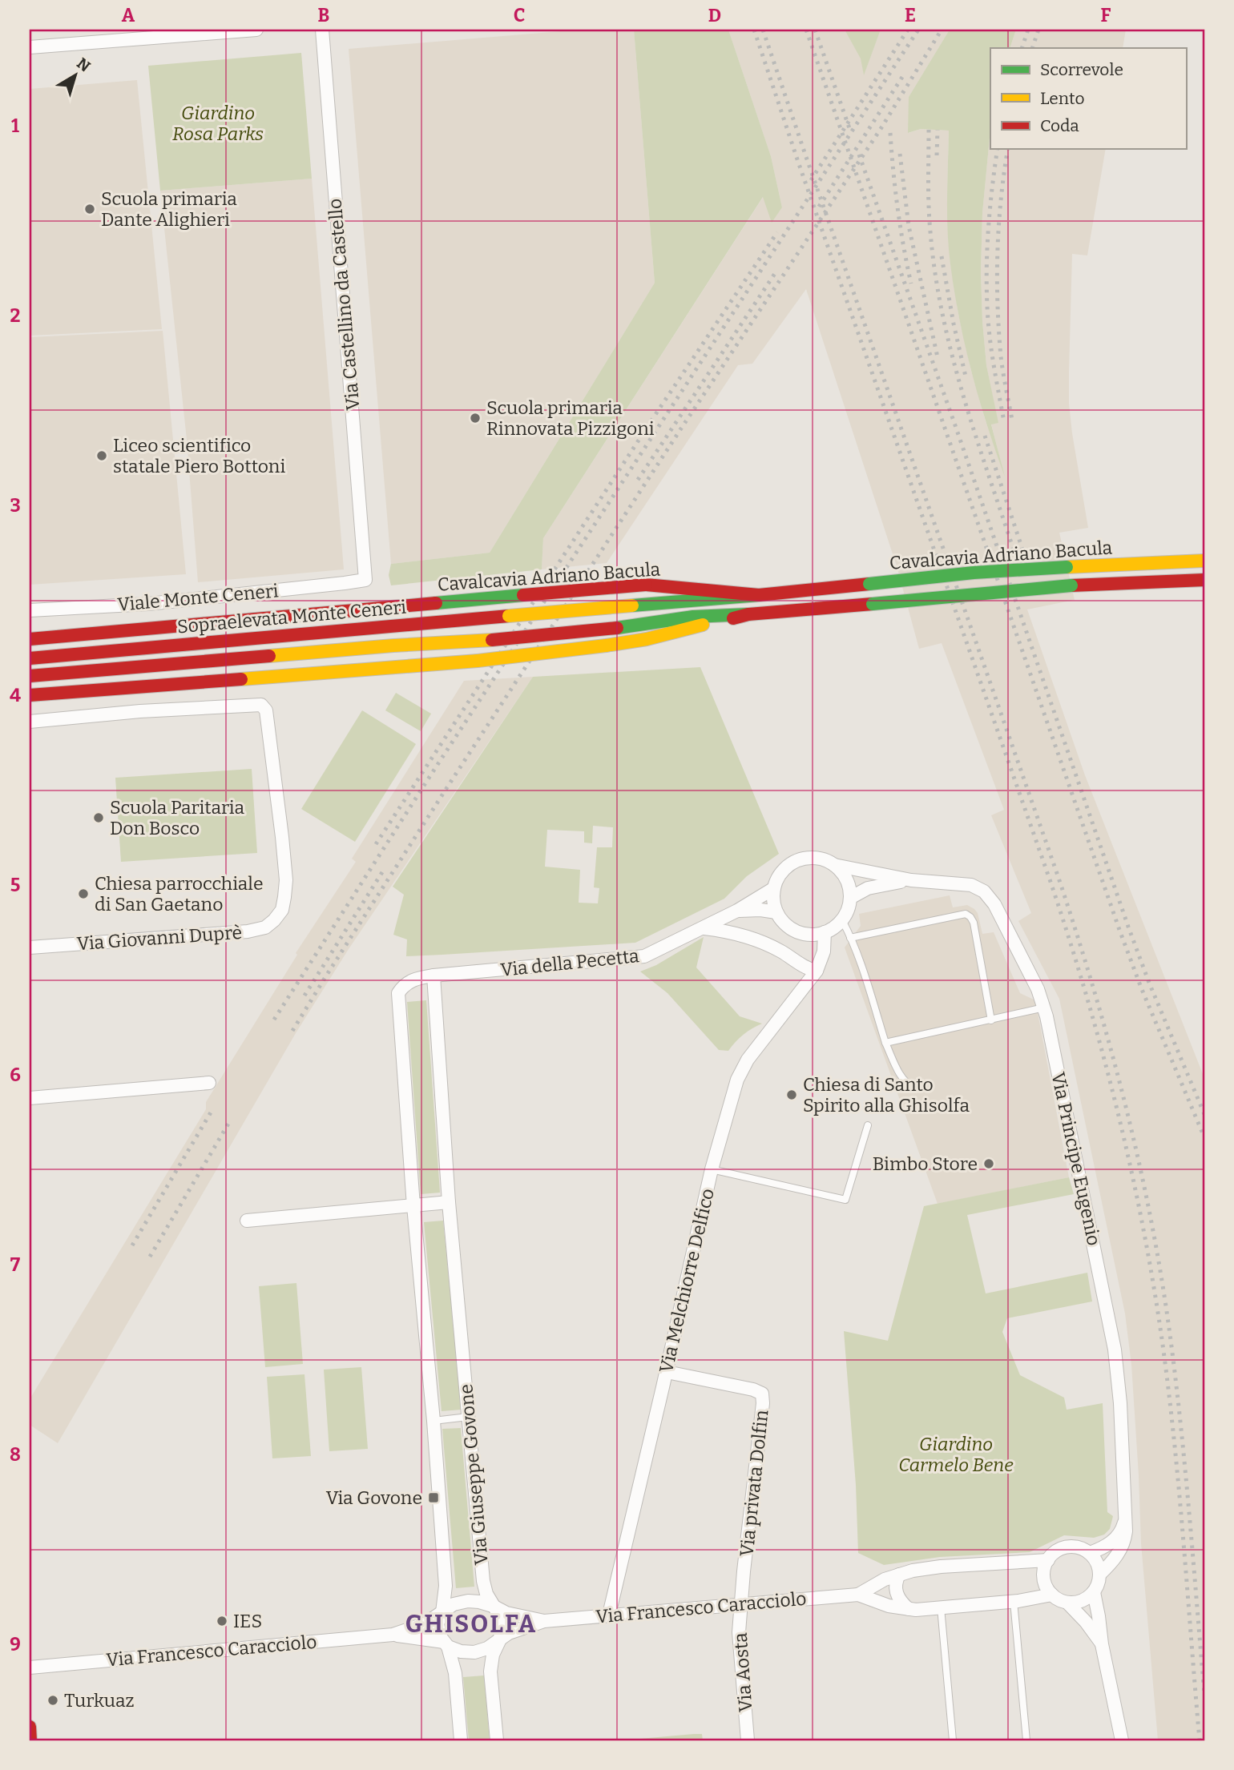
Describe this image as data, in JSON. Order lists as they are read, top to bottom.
{
  "streets": {
    "main road": ["Cavalcavia Adriano Bacula", "Sopraelevata Monte Ceneri"],
    "street": [
      "Via Castellino da Castello",
      "Viale Monte Ceneri",
      "Via Giovanni Duprè",
      "Via della Pecetta",
      "Via Principe Eugenio",
      "Via Melchiorre Delfico",
      "Via Giuseppe Govone",
      "Via privata Dolfin",
      "Via Francesco Caracciolo",
      "Via Aosta"
    ]
  },
  "crossings": [
    ["Via Castellino da Castello", "Viale Monte Ceneri"],
    ["Cavalcavia Adriano Bacula", "Sopraelevata Monte Ceneri"],
    ["Via della Pecetta", "Via Principe Eugenio"],
    ["Via della Pecetta", "Via Melchiorre Delfico"],
    ["Via della Pecetta", "Via Giuseppe Govone"],
    ["Via Principe Eugenio", "Via Melchiorre Delfico"],
    ["Via Principe Eugenio", "Via Francesco Caracciolo"],
    ["Via Melchiorre Delfico", "Via privata Dolfin"],
    ["Via Melchiorre Delfico", "Via Francesco Caracciolo"],
    ["Via Giuseppe Govone", "Via Francesco Caracciolo"],
    ["Via privata Dolfin", "Via Francesco Caracciolo"],
    ["Via privata Dolfin", "Via Aosta"],
    ["Via Francesco Caracciolo", "Via Aosta"]
  ],
  "districts": ["GHISOLFA"],
  "parks": ["Giardino Rosa Parks", "Giardino Carmelo Bene"],
  "places": {
    "other": [
      "Scuola primaria Dante Alighieri",
      "Scuola primaria Rinnovata Pizzigoni",
      "Liceo scientifico statale Piero Bottoni",
      "Scuola Paritaria Don Bosco",
      "Chiesa parrocchiale di San Gaetano",
      "Chiesa di Santo Spirito alla Ghisolfa",
      "Bimbo Store",
      "IES",
      "Turkuaz"
    ],
    "transit": ["Via Govone"]
  },
  "legend": ["Scorrevole", "Lento", "Coda"],
  "north": "top right",
  "grid": {
    "columns": [
      "A",
      "B",
      "C",
      "D",
      "E",
      "F"
    ],
    "rows": [
      "1",
      "2",
      "3",
      "4",
      "5",
      "6",
      "7",
      "8",
      "9"
    ]
  }
}
